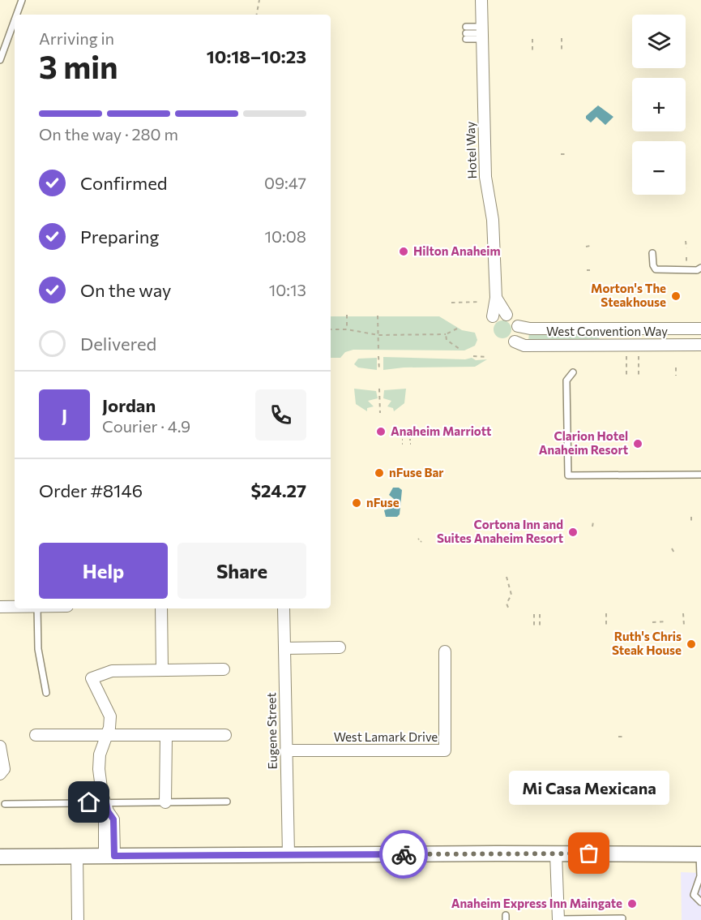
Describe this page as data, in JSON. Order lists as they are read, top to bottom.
{
  "streets": {
    "street": [
      "Hotel Way",
      "West Convention Way",
      "Eugene Street",
      "West Lamark Drive"
    ]
  },
  "crossings": [
    ["Eugene Street", "West Lamark Drive"]
  ],
  "places": [
    "Hilton Anaheim",
    "Morton's The Steakhouse",
    "Anaheim Marriott",
    "Clarion Hotel Anaheim Resort",
    "nFuse Bar",
    "nFuse",
    "Cortona Inn and Suites Anaheim Resort",
    "Ruth's Chris Steak House",
    "Mi Casa Mexicana",
    "Anaheim Express Inn Maingate"
  ],
  "page": {
    "map_buttons": ["+", "−"],
    "heading": ["3 min", "Arriving in", "10:18–10:23"],
    "panel": [
      "Jordan",
      "Courier · 4.9",
      "Order #8146",
      "$24.27"
    ],
    "bar": "On the way · 280 m",
    "list": [
      ["Confirmed", "09:47"],
      ["Preparing", "10:08"],
      ["On the way", "10:13"],
      "Delivered"
    ],
    "round": "J",
    "buttons": ["Help", "Share"],
    "bubble": "Mi Casa Mexicana"
  }
}
